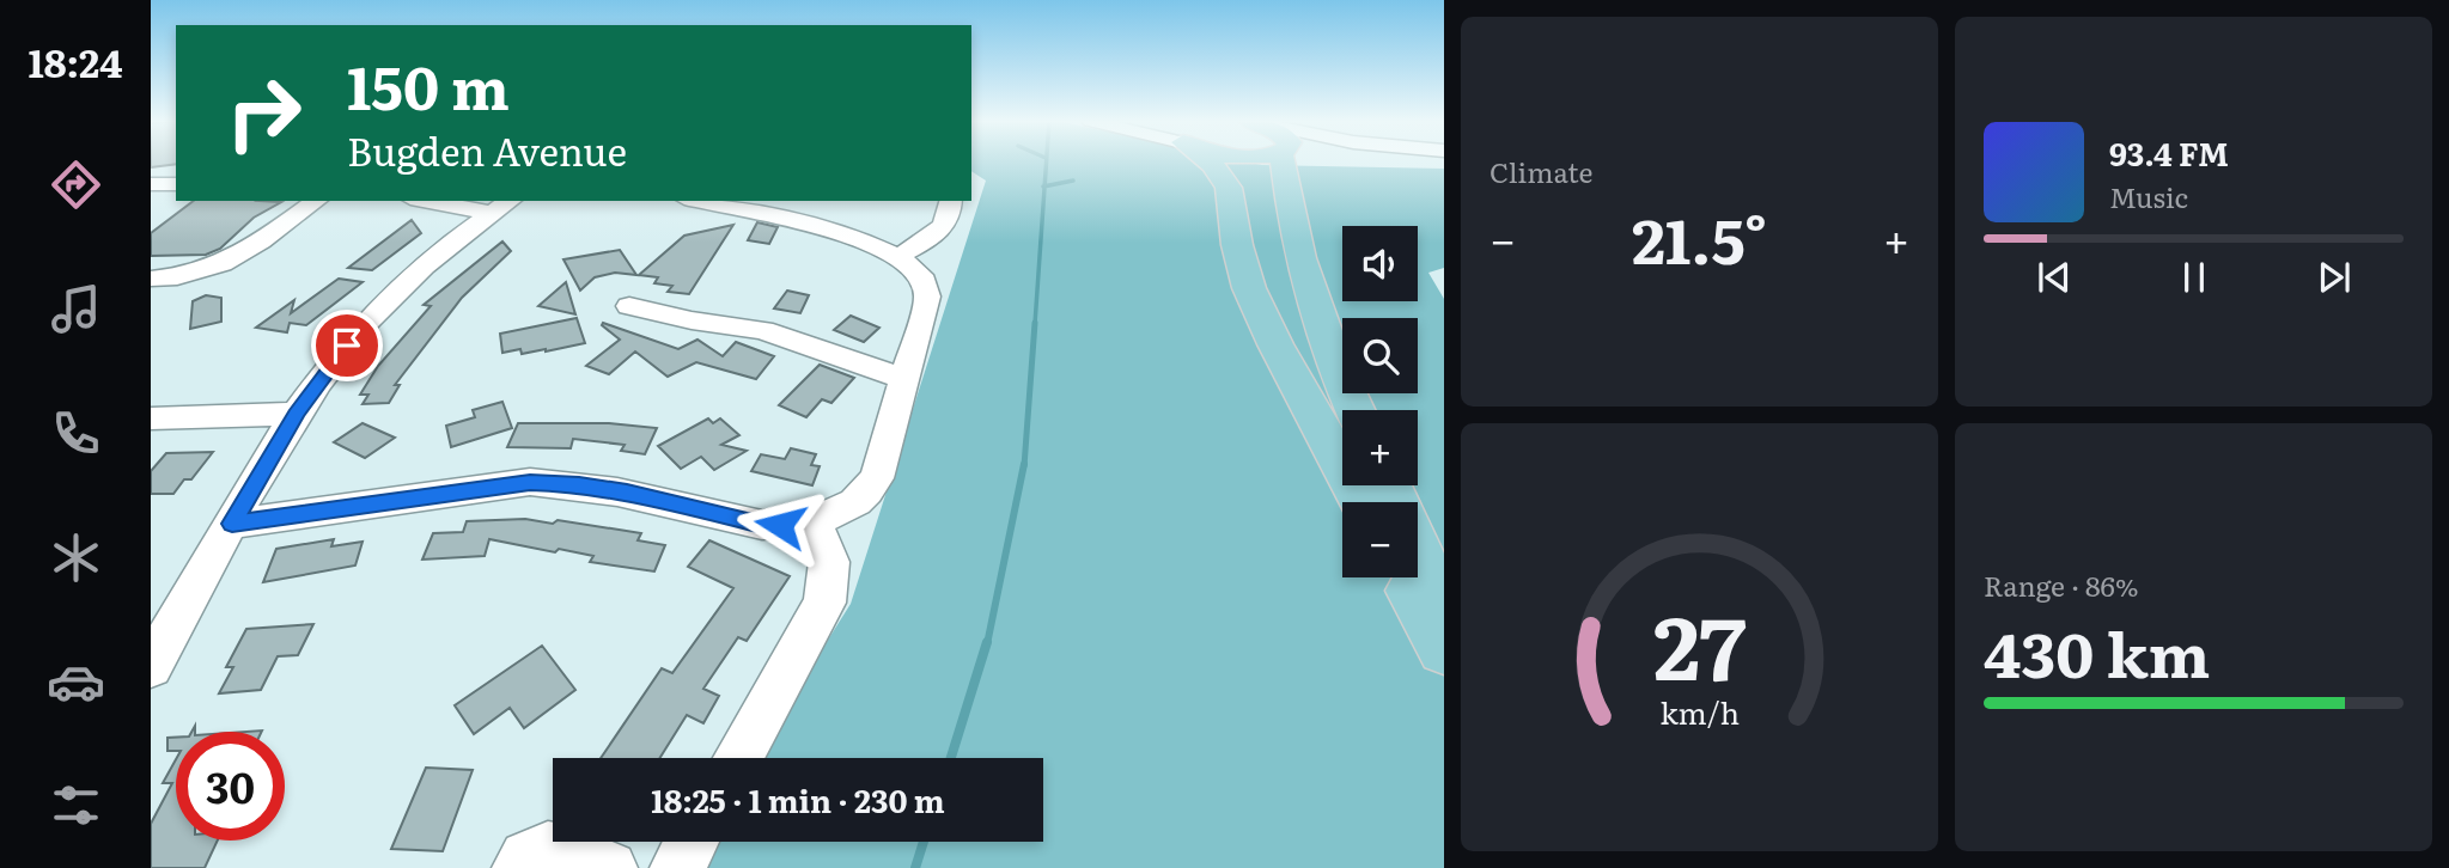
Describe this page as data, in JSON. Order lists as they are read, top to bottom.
{
  "page": {
    "tabs": "18:24",
    "tile": [
      "Climate",
      ["Range · 86%", "430 km"]
    ],
    "turn": ["150 m", "Bugden Avenue"],
    "song": ["93.4 FM", "Music"],
    "heat": ["−", "21.5°", "+"],
    "map_buttons": ["+", "−"],
    "limit": "30",
    "trip": "18:25 · 1 min · 230 m",
    "gauge": ["27", "km/h"]
  }
}
